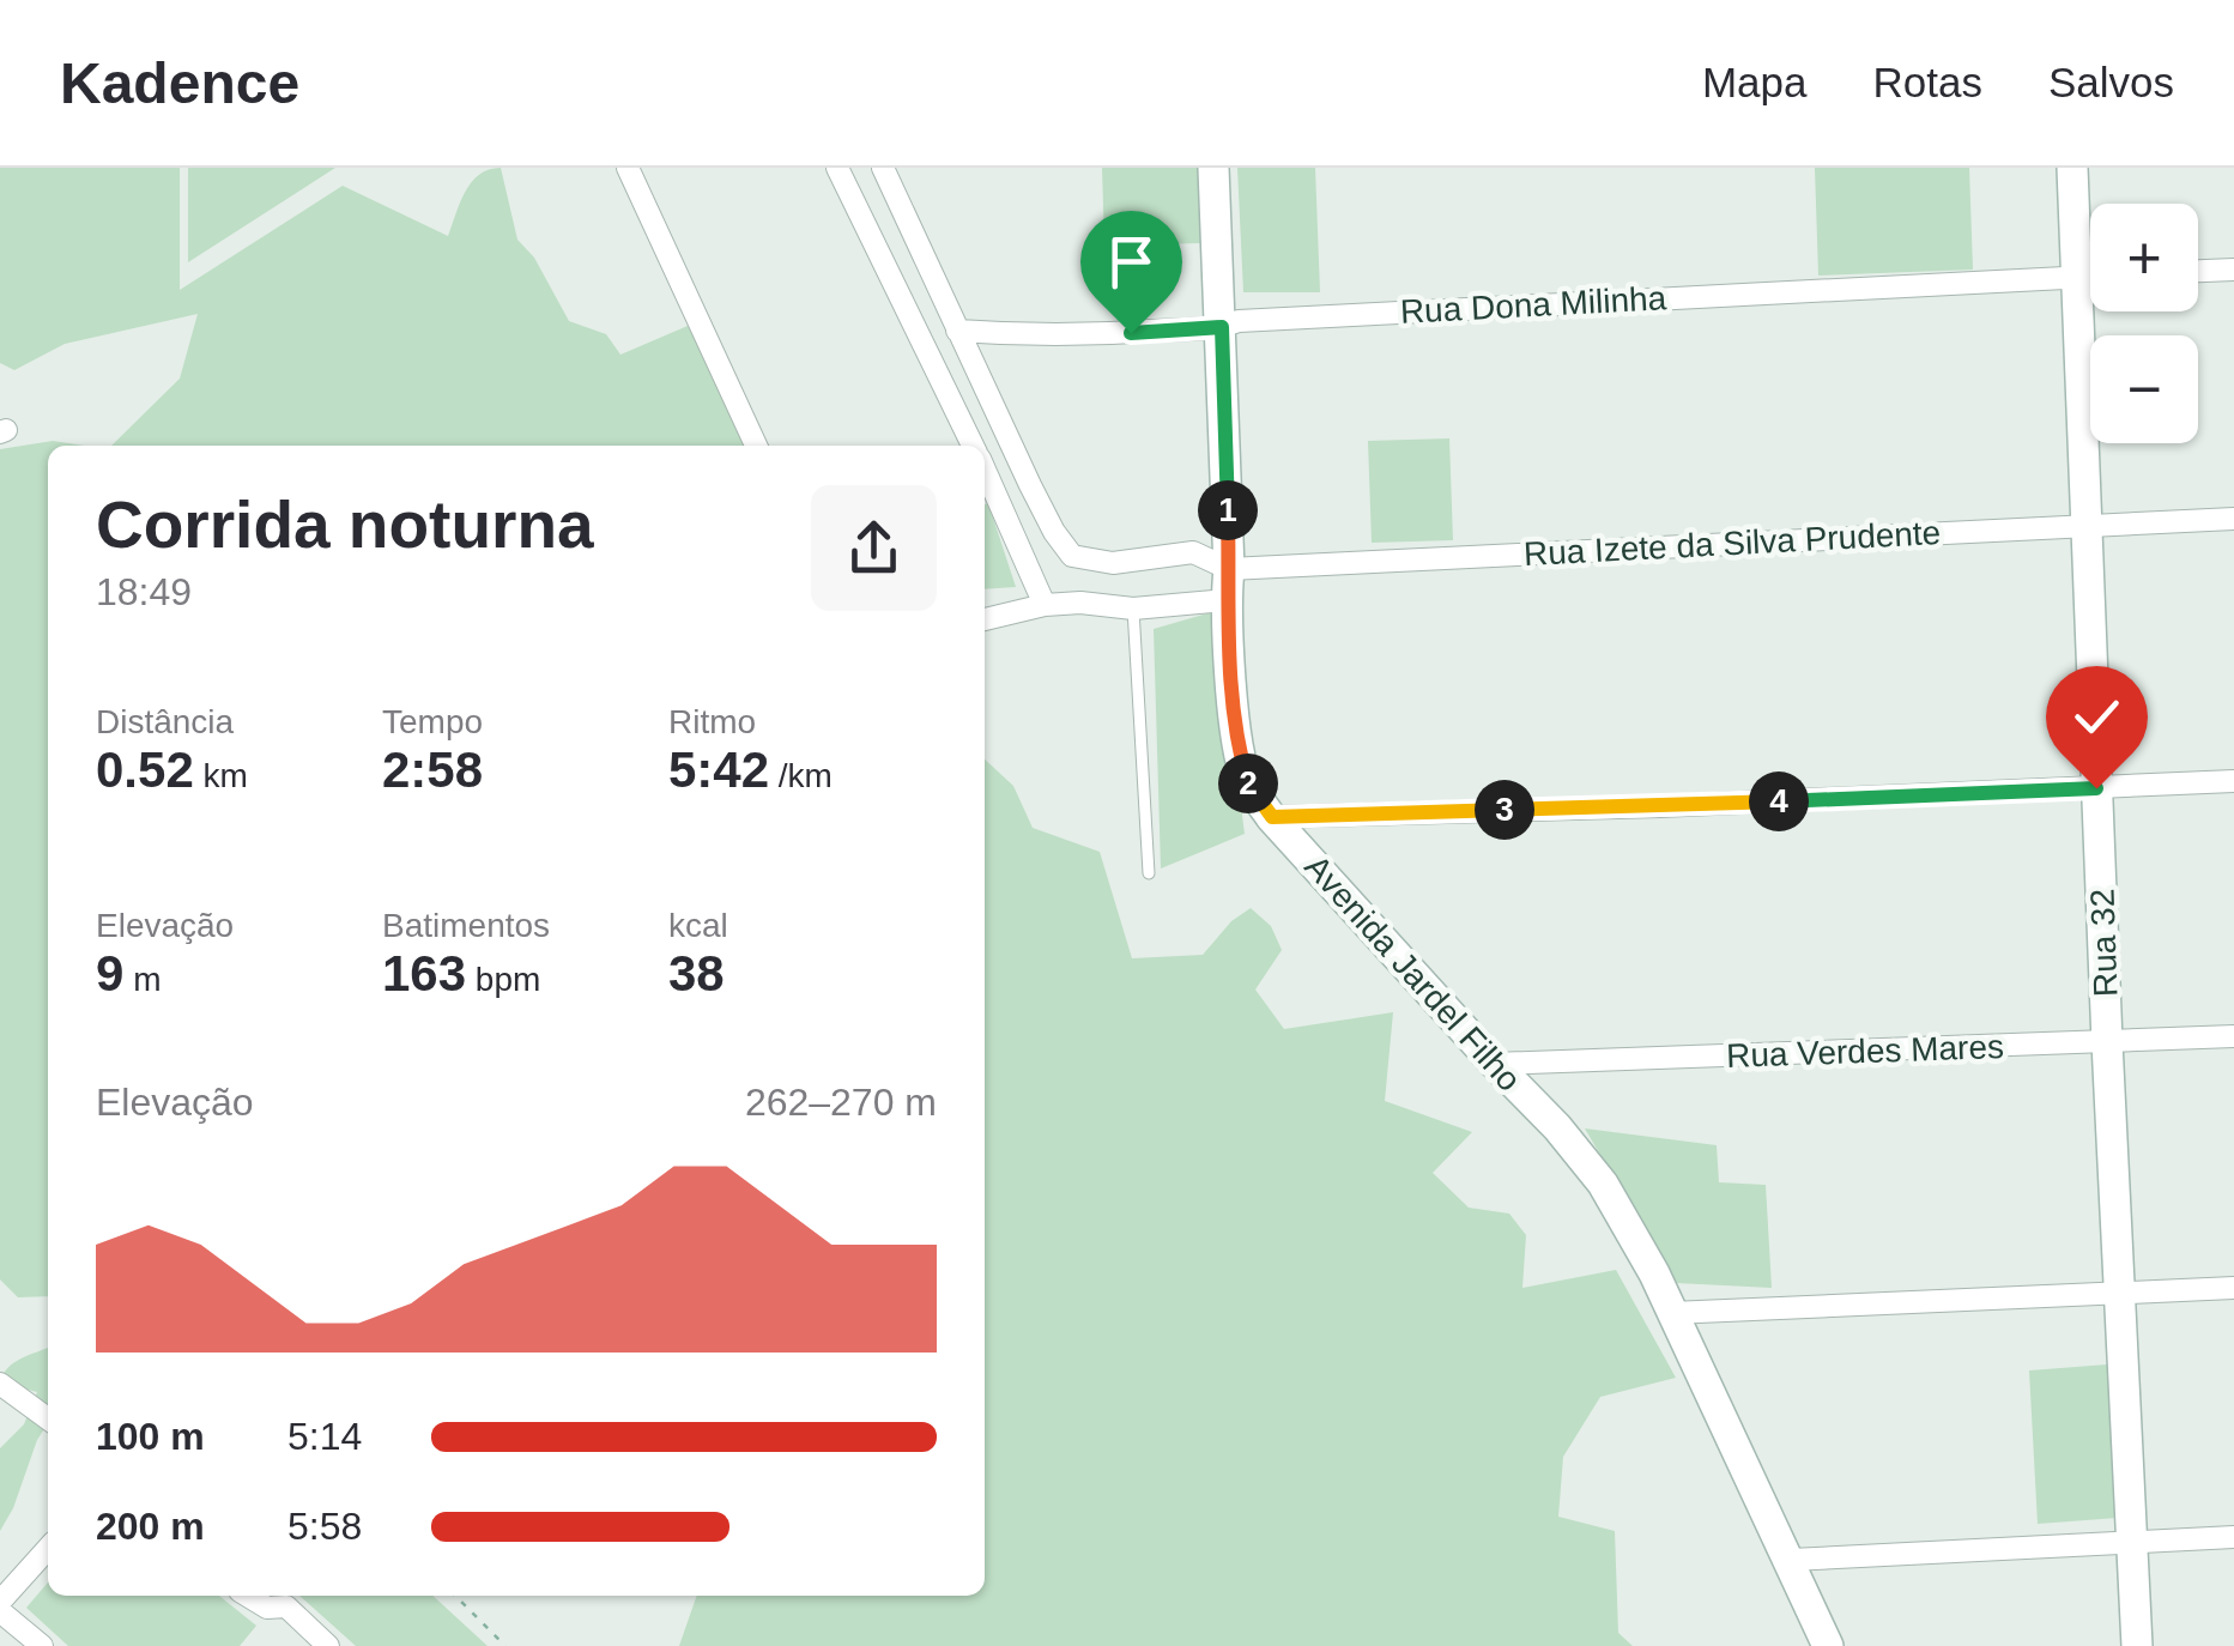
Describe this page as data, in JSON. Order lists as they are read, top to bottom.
{
  "streets": {
    "main road": ["Rua 32", "Avenida Jardel Filho"],
    "street": ["Rua Dona Milinha", "Rua Izete da Silva Prudente", "Rua Verdes Mares"]
  },
  "crossings": [
    ["Rua Dona Milinha", "Rua Izete da Silva Prudente"],
    ["Rua Dona Milinha", "Rua 32"],
    ["Rua Dona Milinha", "Avenida Jardel Filho"],
    ["Rua Izete da Silva Prudente", "Rua 32"],
    ["Rua Izete da Silva Prudente", "Avenida Jardel Filho"],
    ["Rua 32", "Rua Verdes Mares"],
    ["Avenida Jardel Filho", "Rua Verdes Mares"]
  ],
  "page": {
    "header": "Kadence",
    "nav": ["Mapa", "Rotas", "Salvos"],
    "map_buttons": ["+", "−"],
    "heading": ["Corrida noturna", "18:49"],
    "pins": [
      "1",
      "2",
      "4",
      "3"
    ],
    "stats": [
      ["Distância", "0.52 km"],
      ["Tempo", "2:58"],
      ["Ritmo", "5:42 /km"],
      ["Elevação", "9 m"],
      ["Batimentos", "163 bpm"],
      ["kcal", "38"]
    ],
    "chart": ["Elevação", "262–270 m"],
    "list": [
      {
        "name": "100 m",
        "note": "5:14"
      },
      {
        "name": "200 m",
        "note": "5:58"
      }
    ]
  }
}
